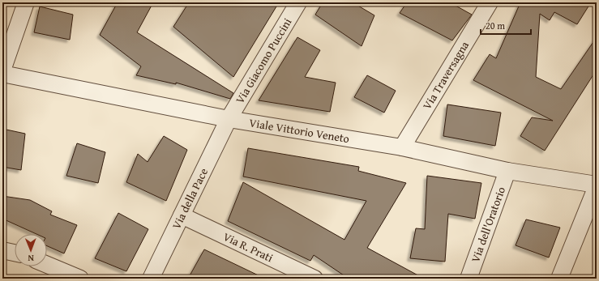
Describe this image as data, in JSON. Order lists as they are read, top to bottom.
{
  "streets": {
    "street": [
      "Via Giacomo Puccini",
      "Via Traversagna",
      "Viale Vittorio Veneto",
      "Via della Pace",
      "Via dell'Oratorio",
      "Via R. Prati"
    ]
  },
  "crossings": [
    ["Via Giacomo Puccini", "Viale Vittorio Veneto"],
    ["Via Giacomo Puccini", "Via della Pace"],
    ["Via Traversagna", "Viale Vittorio Veneto"],
    ["Viale Vittorio Veneto", "Via della Pace"],
    ["Viale Vittorio Veneto", "Via dell'Oratorio"],
    ["Via della Pace", "Via R. Prati"]
  ],
  "scale_bar": "20 m",
  "north": "bottom"
}
